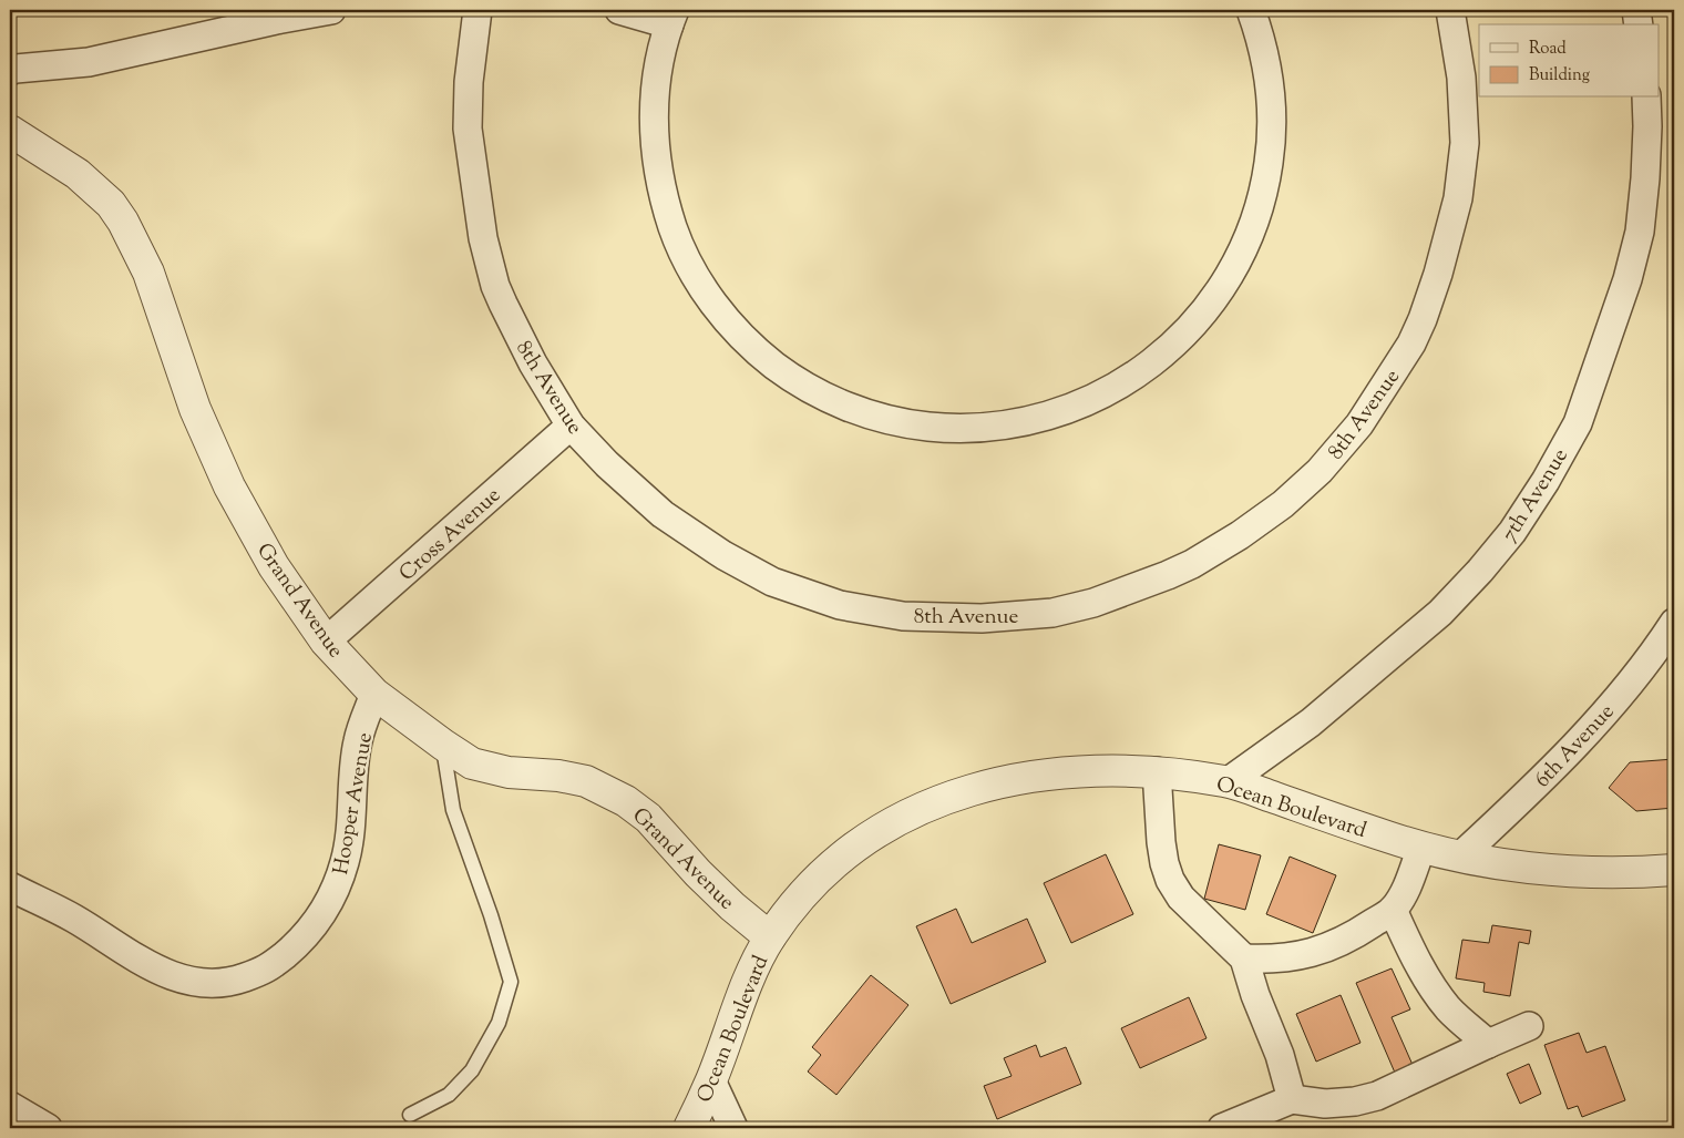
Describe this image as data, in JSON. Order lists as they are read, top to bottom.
{
  "streets": {
    "street": [
      "8th Avenue",
      "7th Avenue",
      "Cross Avenue",
      "Grand Avenue",
      "6th Avenue",
      "Hooper Avenue",
      "Ocean Boulevard"
    ]
  },
  "crossings": [
    ["8th Avenue", "Cross Avenue"],
    ["7th Avenue", "Ocean Boulevard"],
    ["Cross Avenue", "Grand Avenue"],
    ["Grand Avenue", "Hooper Avenue"],
    ["Grand Avenue", "Ocean Boulevard"],
    ["6th Avenue", "Ocean Boulevard"]
  ],
  "legend": ["Road", "Building"]
}
